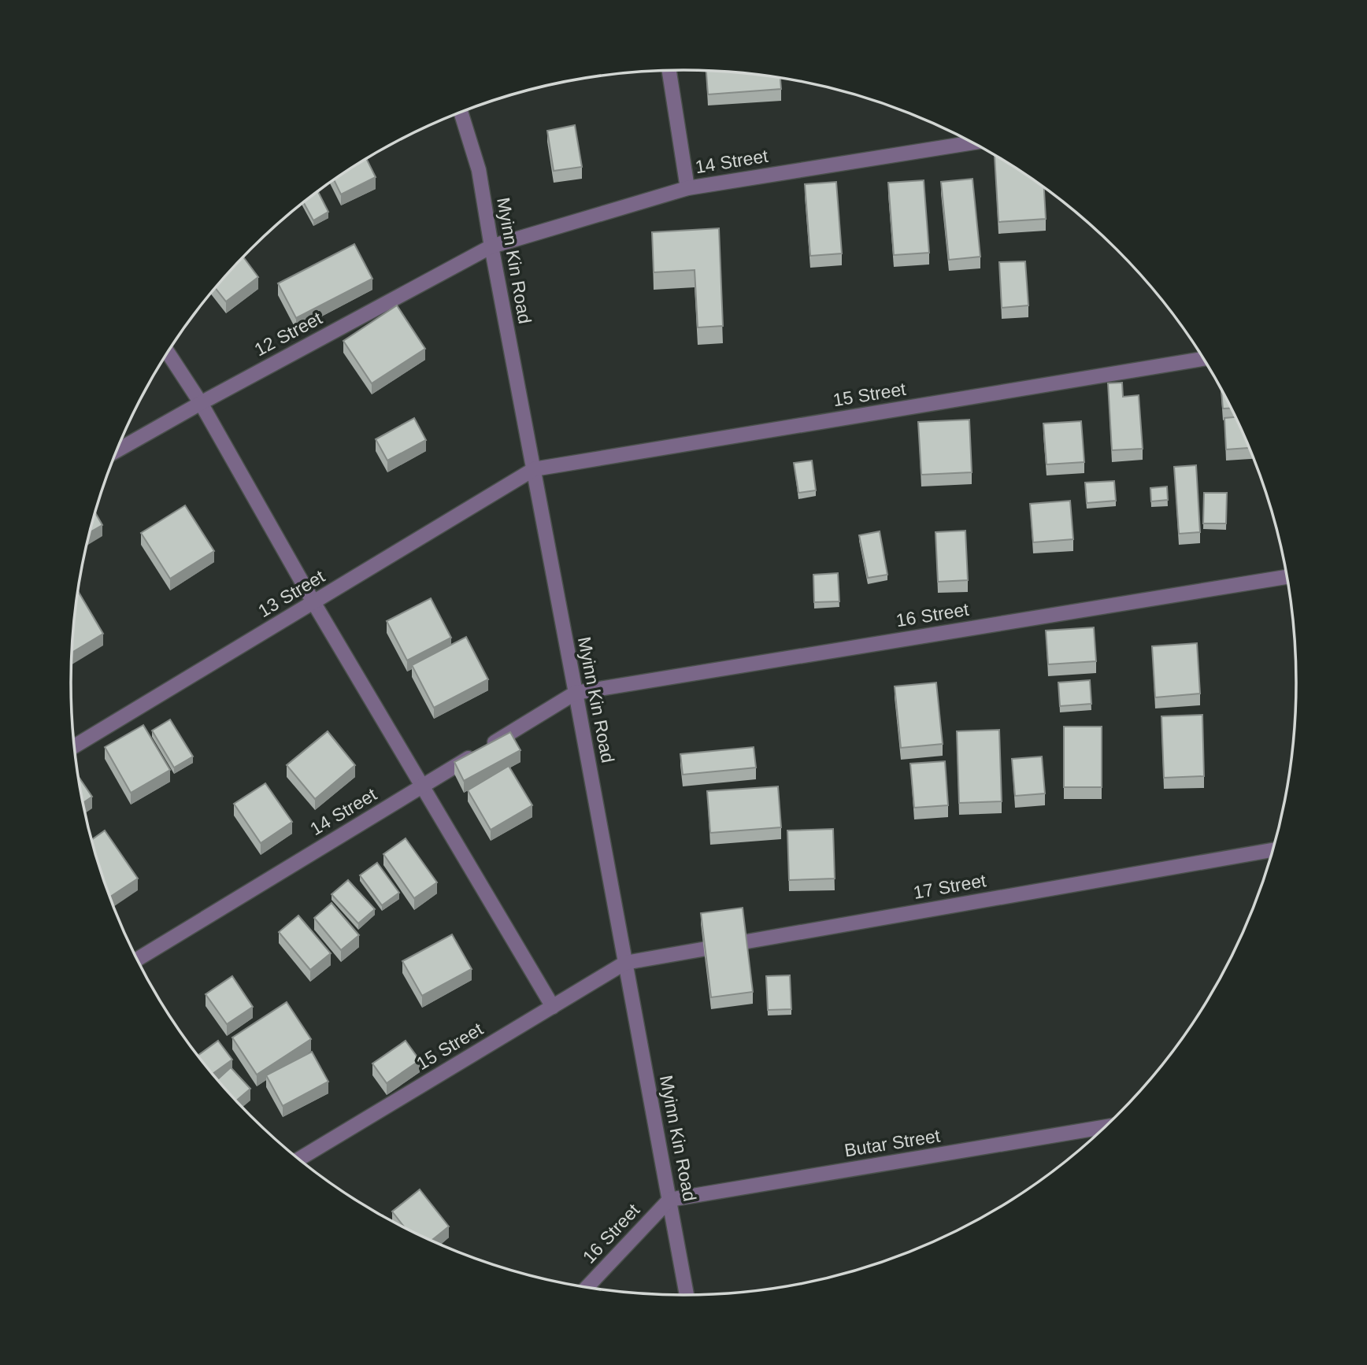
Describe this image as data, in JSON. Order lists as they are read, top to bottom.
{
  "streets": {
    "street": [
      "14 Street",
      "Myinn Kin Road",
      "12 Street",
      "15 Street",
      "13 Street",
      "16 Street",
      "17 Street",
      "Butar Street"
    ]
  },
  "crossings": [
    ["14 Street", "Myinn Kin Road"],
    ["14 Street", "12 Street"],
    ["14 Street", "16 Street"],
    ["Myinn Kin Road", "12 Street"],
    ["Myinn Kin Road", "15 Street"],
    ["Myinn Kin Road", "13 Street"],
    ["Myinn Kin Road", "16 Street"],
    ["Myinn Kin Road", "17 Street"],
    ["Myinn Kin Road", "Butar Street"],
    ["15 Street", "13 Street"],
    ["15 Street", "17 Street"],
    ["16 Street", "Butar Street"]
  ]
}
